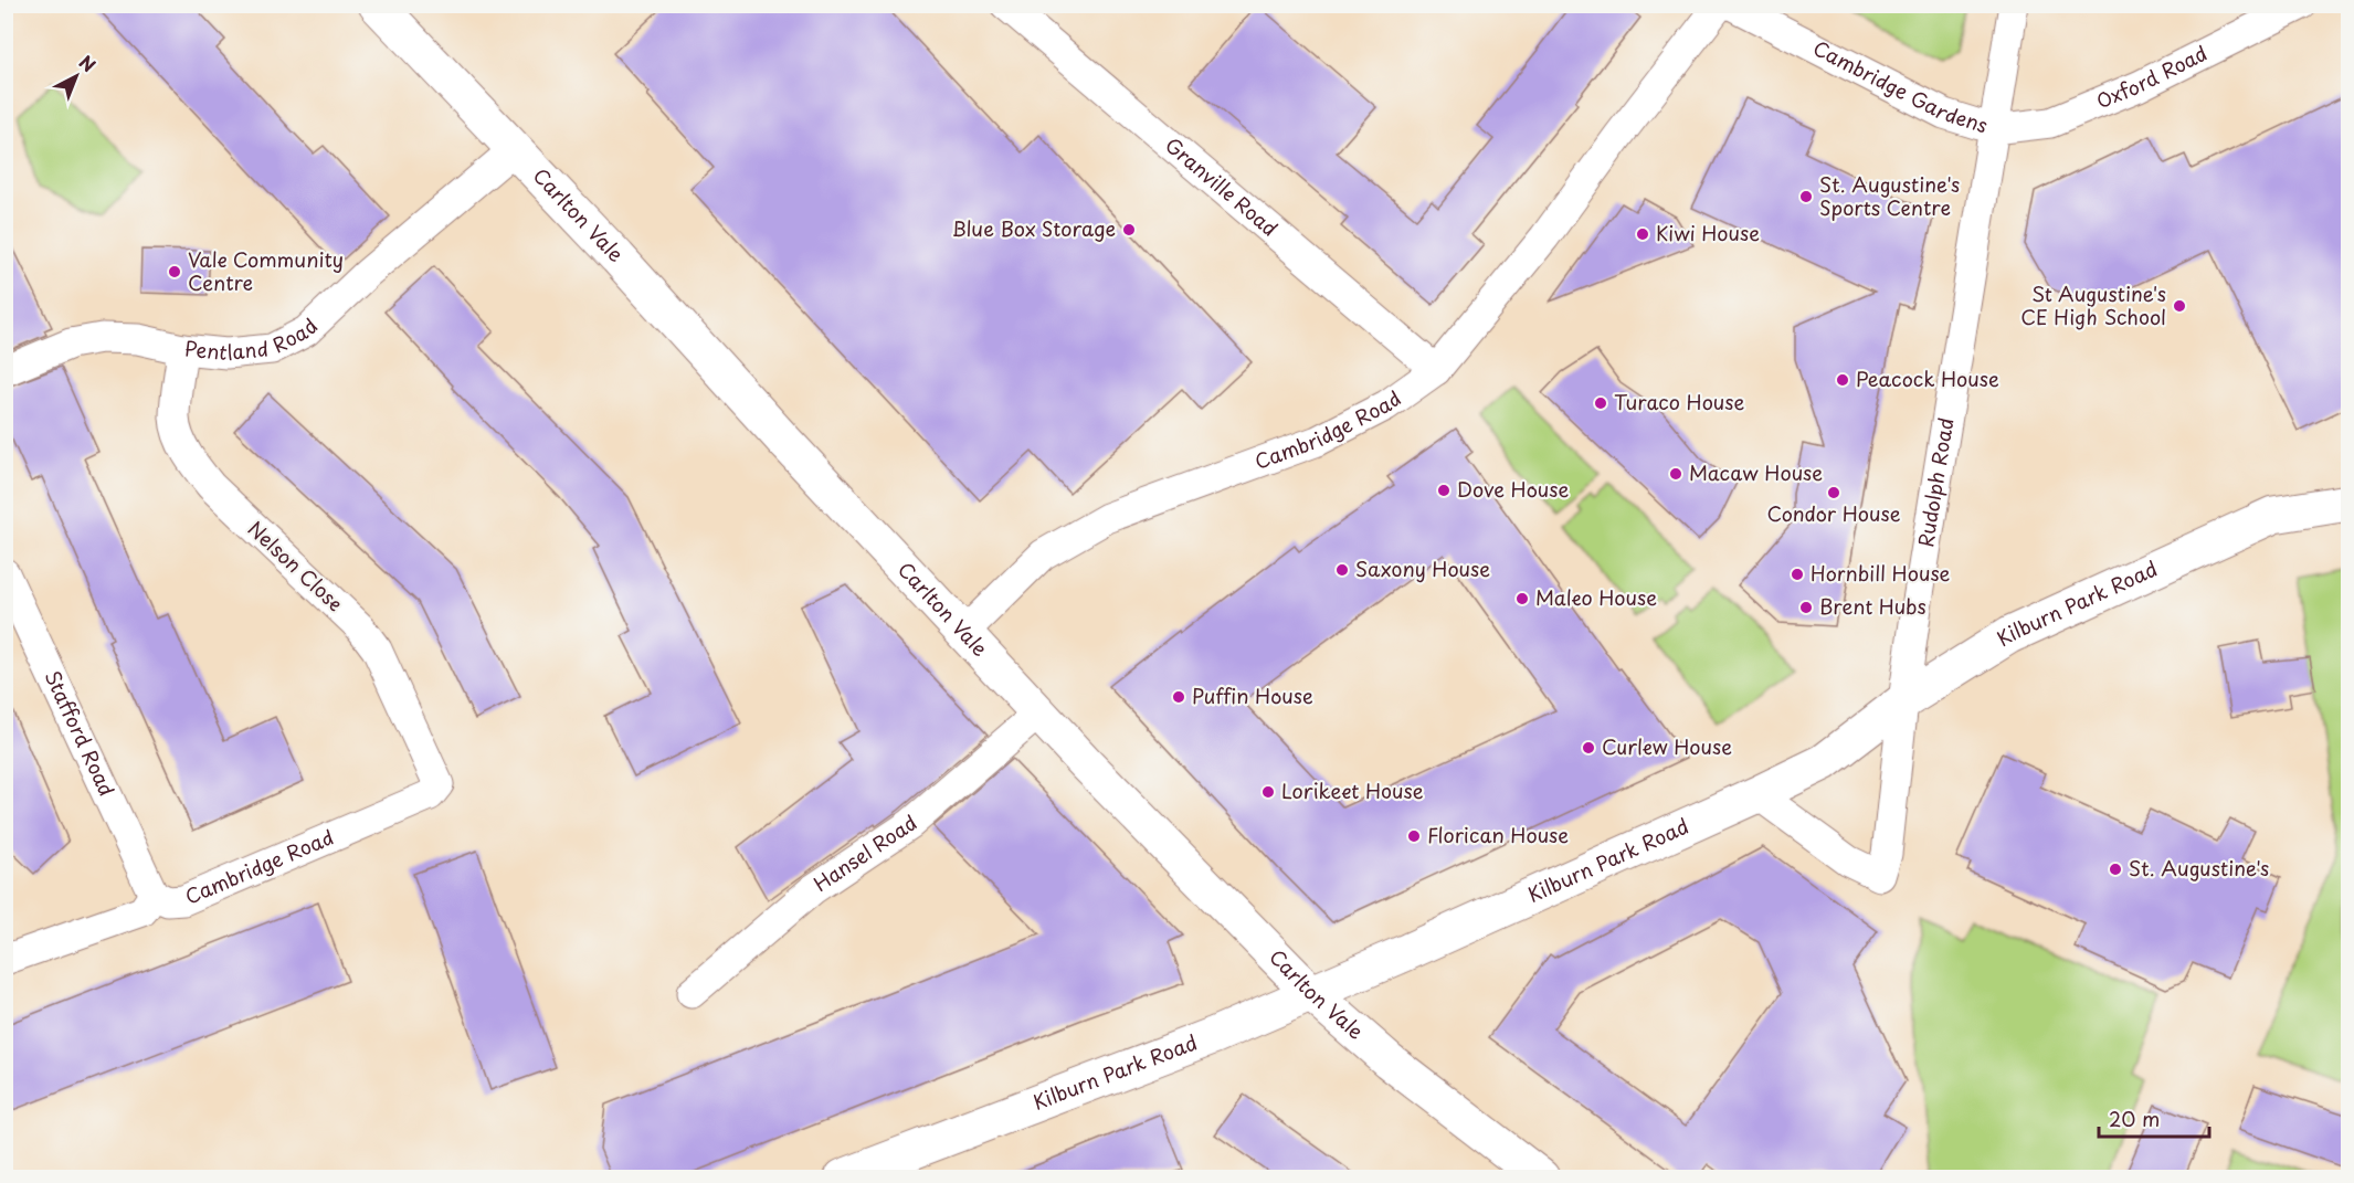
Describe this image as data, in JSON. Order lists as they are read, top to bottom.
{
  "streets": {
    "main road": ["Carlton Vale", "Kilburn Park Road"],
    "street": [
      "Oxford Road",
      "Cambridge Gardens",
      "Granville Road",
      "Pentland Road",
      "Cambridge Road",
      "Rudolph Road",
      "Nelson Close",
      "Stafford Road",
      "Hansel Road"
    ]
  },
  "crossings": [
    ["Oxford Road", "Cambridge Gardens"],
    ["Oxford Road", "Rudolph Road"],
    ["Cambridge Gardens", "Rudolph Road"],
    ["Granville Road", "Cambridge Road"],
    ["Carlton Vale", "Pentland Road"],
    ["Carlton Vale", "Cambridge Road"],
    ["Carlton Vale", "Kilburn Park Road"],
    ["Carlton Vale", "Hansel Road"],
    ["Pentland Road", "Nelson Close"],
    ["Cambridge Road", "Nelson Close"],
    ["Cambridge Road", "Stafford Road"],
    ["Rudolph Road", "Kilburn Park Road"]
  ],
  "places": [
    "St. Augustine's Sports Centre",
    "Blue Box Storage",
    "Kiwi House",
    "Vale Community Centre",
    "St Augustine's CE High School",
    "Peacock House",
    "Turaco House",
    "Macaw House",
    "Dove House",
    "Condor House",
    "Saxony House",
    "Hornbill House",
    "Maleo House",
    "Brent Hubs",
    "Puffin House",
    "Curlew House",
    "Lorikeet House",
    "Florican House",
    "St. Augustine's"
  ],
  "scale_bar": "20 m",
  "north": "top right"
}
